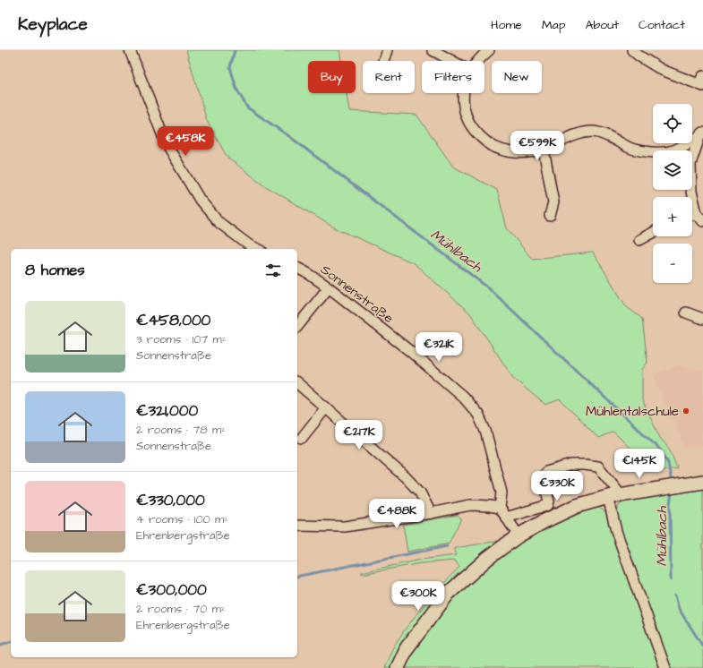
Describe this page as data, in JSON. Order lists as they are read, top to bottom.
{
  "streets": {
    "street": ["Sonnenstraße"]
  },
  "water": ["Mühlbach"],
  "places": ["Mühlentalschule"],
  "page": {
    "header": "Keyplace",
    "nav": [
      "Home",
      "Map",
      "About",
      "Contact"
    ],
    "chip": [
      "Buy",
      "Rent",
      "Filters",
      "New"
    ],
    "map_buttons": ["+", "−"],
    "price": [
      "€458K",
      "€599K",
      "€321K",
      "€217K",
      "€145K",
      "€330K",
      "€488K",
      "€300K"
    ],
    "heading": "8 homes",
    "list": [
      {
        "name": "€458,000",
        "note": "3 rooms · 107 m² · Sonnenstraße"
      },
      {
        "name": "€321,000",
        "note": "2 rooms · 78 m² · Sonnenstraße"
      },
      {
        "name": "€330,000",
        "note": "4 rooms · 100 m² · Ehrenbergstraße"
      },
      {
        "name": "€300,000",
        "note": "2 rooms · 70 m² · Ehrenbergstraße"
      }
    ]
  }
}
